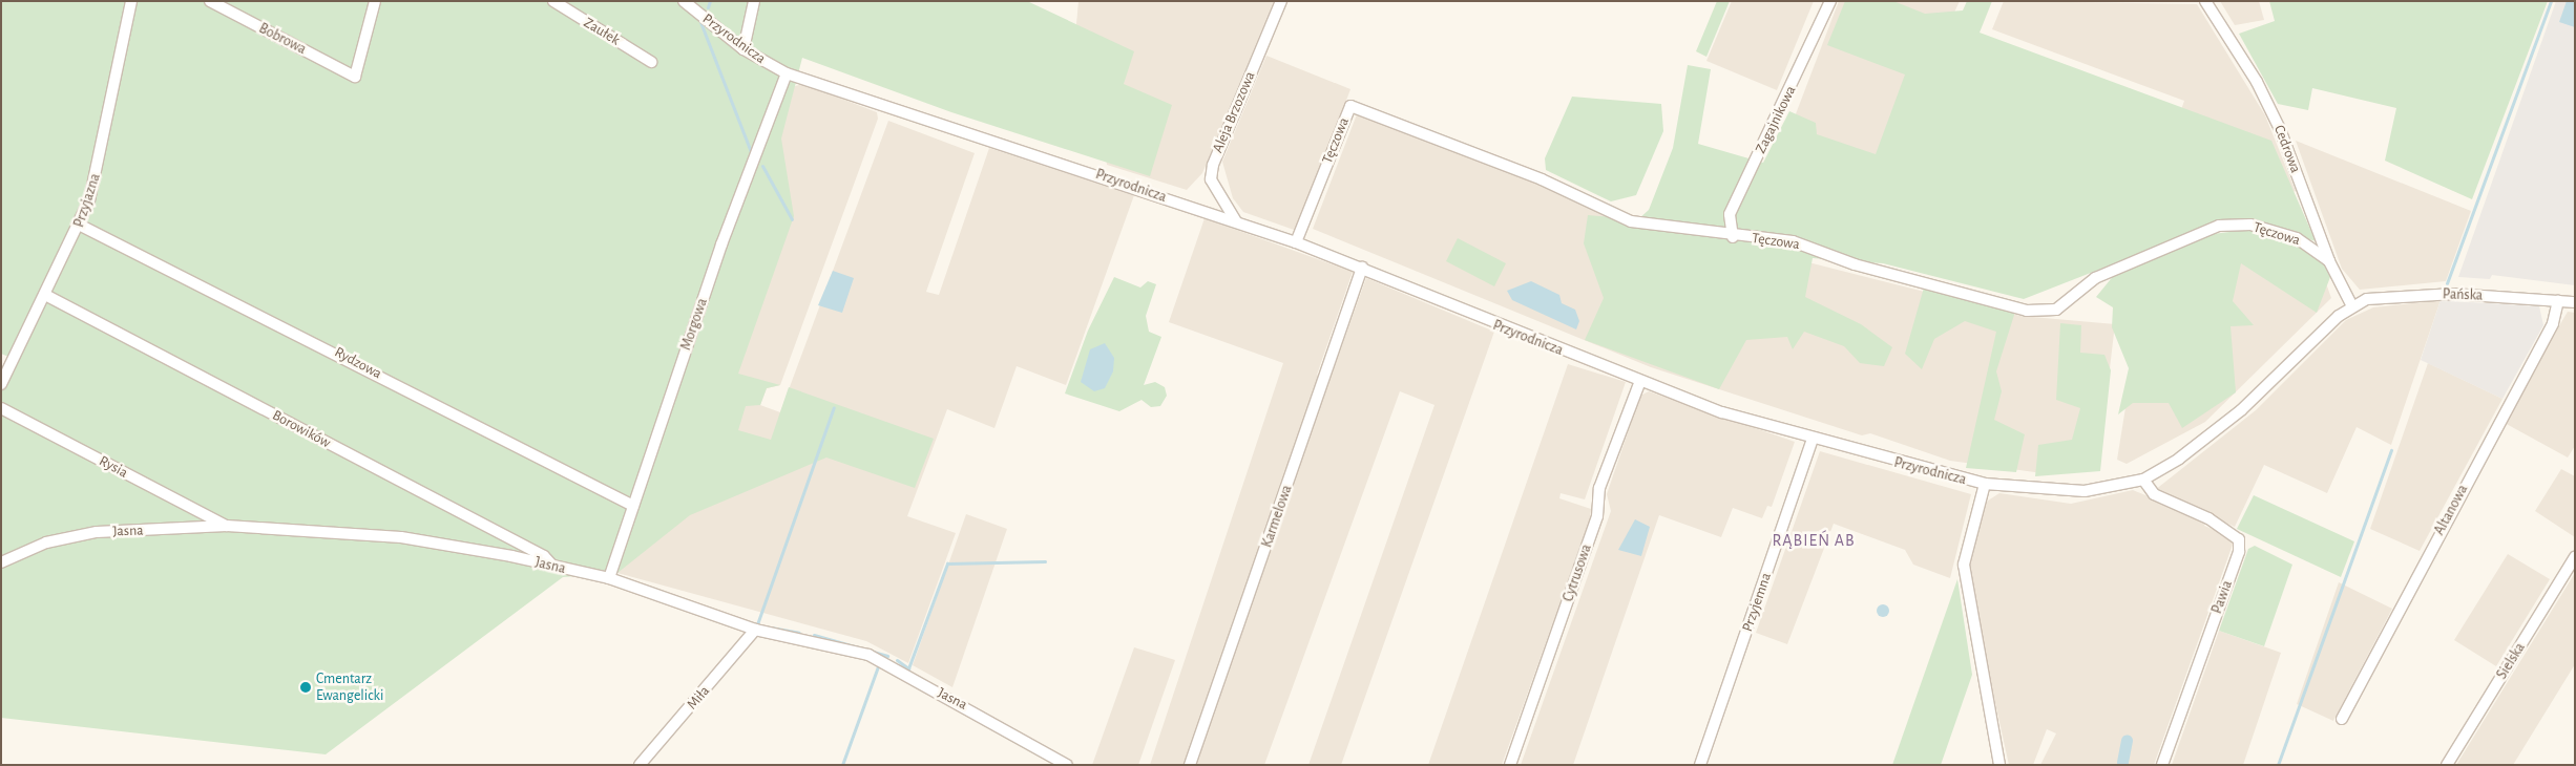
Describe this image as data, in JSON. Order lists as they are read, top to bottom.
{
  "streets": {
    "street": [
      "Zaułek",
      "Bobrowa",
      "Przyrodnicza",
      "Aleja Brzozowa",
      "Zagajnikowa",
      "Tęczowa",
      "Cedrowa",
      "Przyjazna",
      "Pańska",
      "Morgowa",
      "Rydzowa",
      "Borowików",
      "Rysia",
      "Altanowa",
      "Karmelowa",
      "Jasna",
      "Cytrusowa",
      "Pawia",
      "Przyjemna",
      "Sielska",
      "Miła"
    ]
  },
  "crossings": [
    ["Przyrodnicza", "Aleja Brzozowa"],
    ["Przyrodnicza", "Tęczowa"],
    ["Przyrodnicza", "Cedrowa"],
    ["Przyrodnicza", "Pańska"],
    ["Przyrodnicza", "Morgowa"],
    ["Przyrodnicza", "Karmelowa"],
    ["Przyrodnicza", "Cytrusowa"],
    ["Przyrodnicza", "Pawia"],
    ["Przyrodnicza", "Przyjemna"],
    ["Zagajnikowa", "Tęczowa"],
    ["Tęczowa", "Cedrowa"],
    ["Cedrowa", "Pańska"],
    ["Przyjazna", "Rydzowa"],
    ["Przyjazna", "Borowików"],
    ["Pańska", "Altanowa"],
    ["Morgowa", "Rydzowa"],
    ["Morgowa", "Jasna"],
    ["Borowików", "Jasna"],
    ["Rysia", "Jasna"],
    ["Jasna", "Miła"]
  ],
  "districts": ["RĄBIEŃ AB"],
  "places": ["Cmentarz Ewangelicki"]
}
